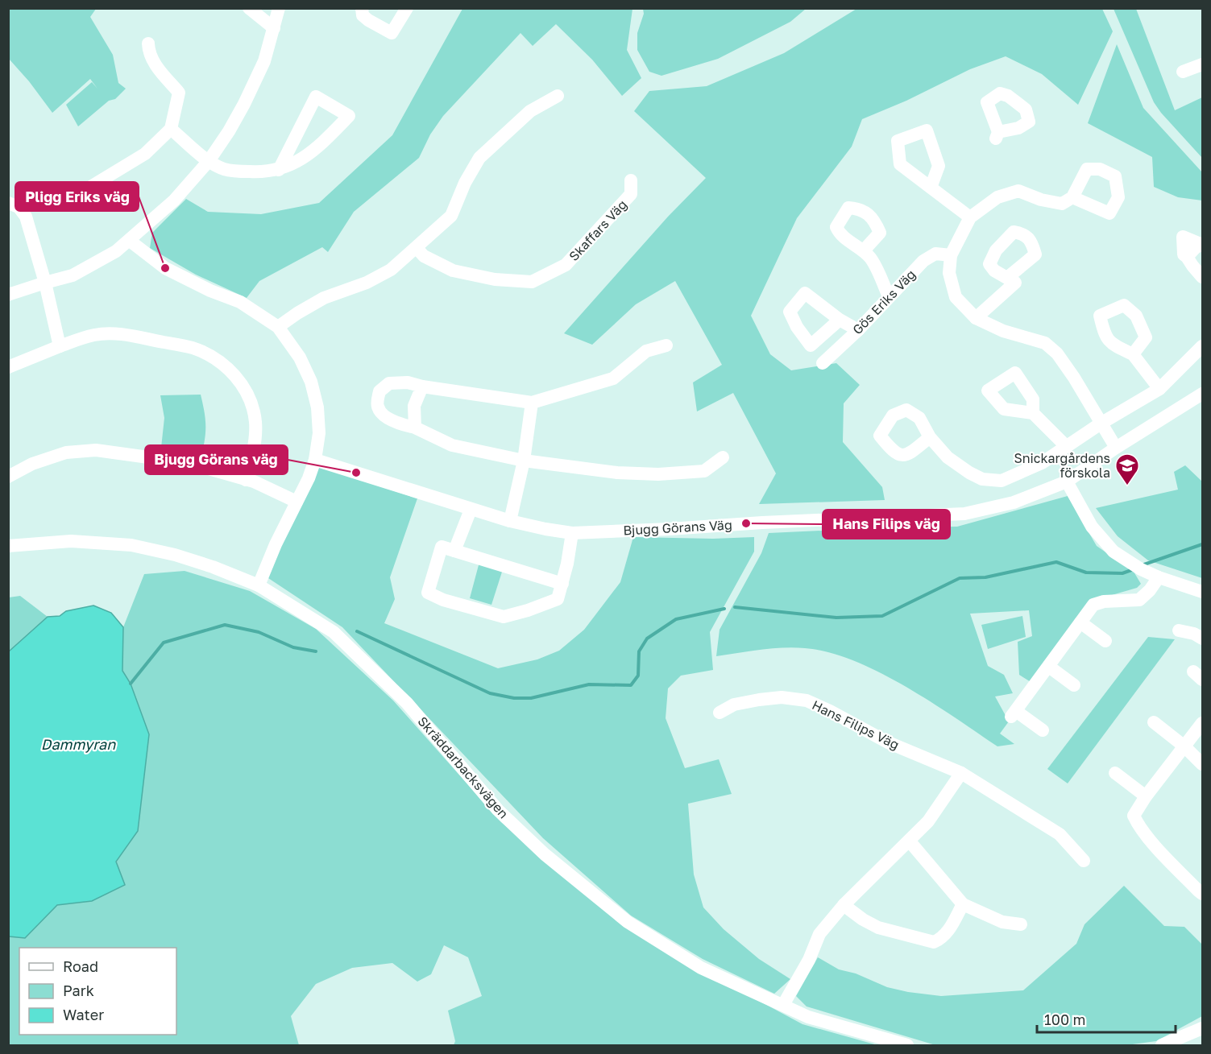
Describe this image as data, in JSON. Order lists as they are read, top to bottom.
{
  "streets": {
    "street": [
      "Skaffars Väg",
      "Gös Eriks Väg",
      "Bjugg Görans Väg",
      "Hans Filips Väg",
      "Skräddarbacksvägen"
    ]
  },
  "water": ["Dammyran"],
  "places": {
    "other": ["Pligg Eriks väg", "Bjugg Görans väg", "Hans Filips väg"],
    "school or university": ["Snickargårdens förskola"]
  },
  "legend": ["Road", "Park", "Water"],
  "scale_bar": "100 m"
}
